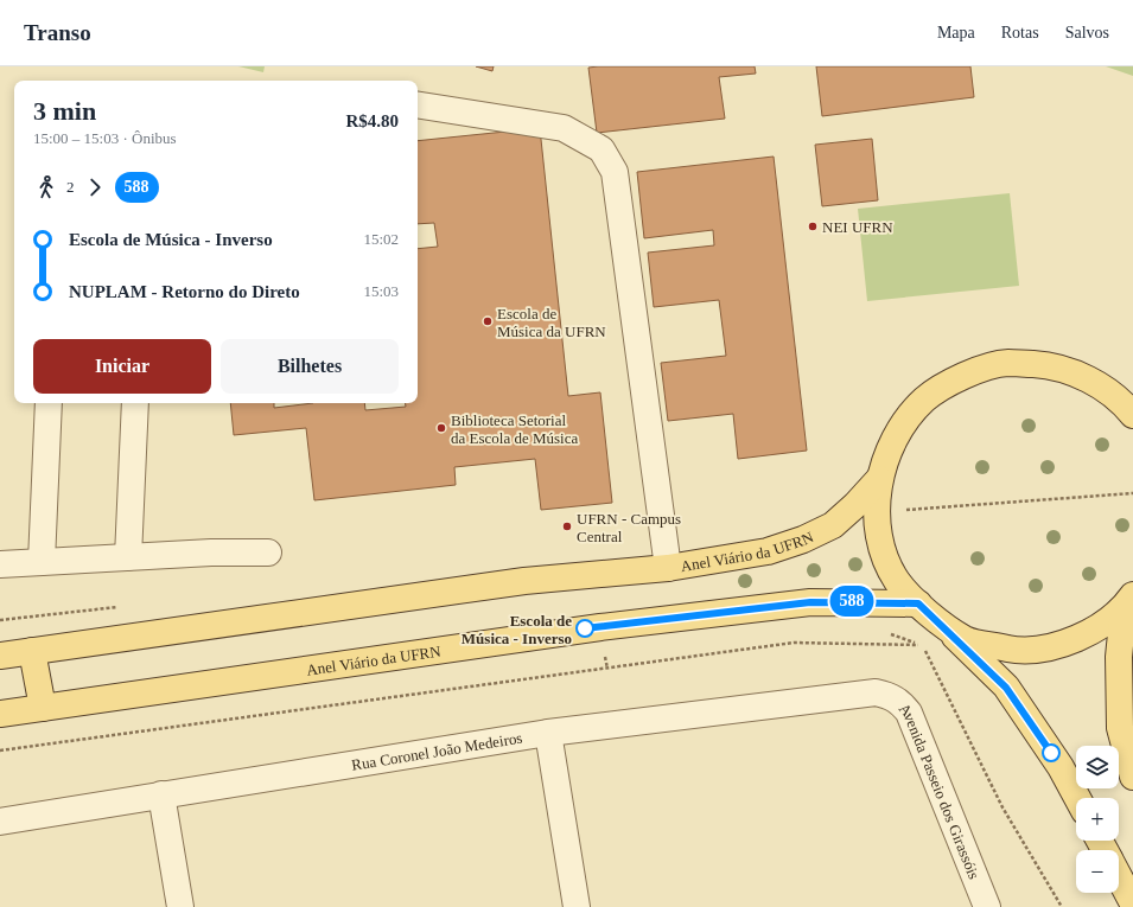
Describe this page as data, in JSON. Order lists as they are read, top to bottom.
{
  "streets": {
    "main road": ["Anel Viário da UFRN"],
    "street": ["Rua Coronel João Medeiros", "Avenida Passeio dos Girassóis"]
  },
  "crossings": [
    ["Rua Coronel João Medeiros", "Avenida Passeio dos Girassóis"]
  ],
  "places": [
    "NEI UFRN",
    "Escola de Música da UFRN",
    "Biblioteca Setorial da Escola de Música",
    "UFRN - Campus Central",
    "Escola de Música - Inverso"
  ],
  "lines": ["bus line 588"],
  "page": {
    "header": "Transo",
    "nav": ["Mapa", "Rotas", "Salvos"],
    "on_map": "588",
    "heading": ["3 min", "15:00 – 15:03 · Ônibus", "R$4.80"],
    "legs": ["2", "588"],
    "list": [
      {
        "name": "Escola de Música - Inverso",
        "value": "15:02"
      },
      {
        "name": "NUPLAM - Retorno do Direto",
        "value": "15:03"
      }
    ],
    "buttons": ["Iniciar", "Bilhetes"],
    "map_buttons": ["+", "−"]
  }
}
